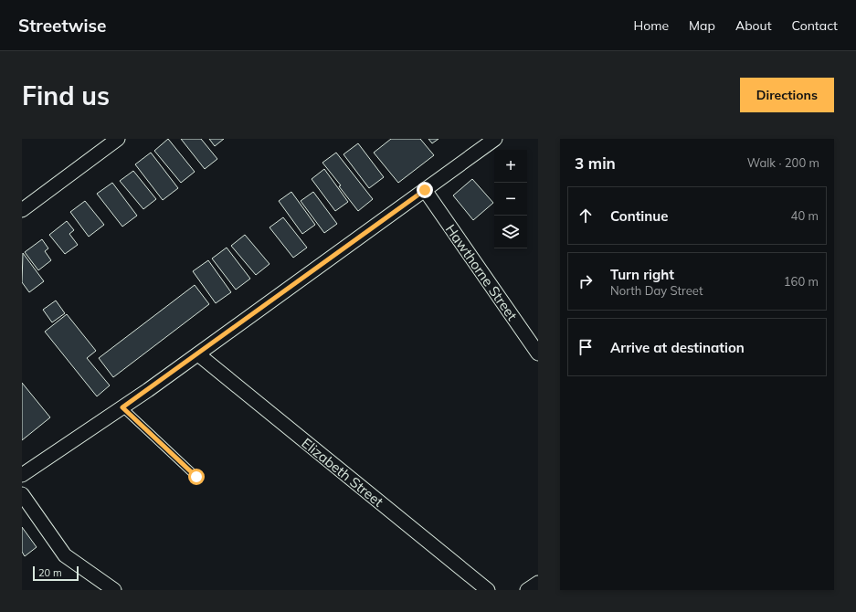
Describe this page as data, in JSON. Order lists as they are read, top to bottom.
{
  "streets": {
    "street": ["Hawthorne Street", "Elizabeth Street"]
  },
  "scale_bar": "20 m",
  "page": {
    "header": "Streetwise",
    "nav": [
      "Home",
      "Map",
      "About",
      "Contact"
    ],
    "buttons": "Directions",
    "title": "Find us",
    "heading": ["3 min", "Walk · 200 m"],
    "map_buttons": ["+", "−"],
    "list": [
      ["Continue", "40 m"],
      ["Turn right", "North Day Street", "160 m"],
      "Arrive at destination"
    ],
    "scale": "20 m"
  }
}
